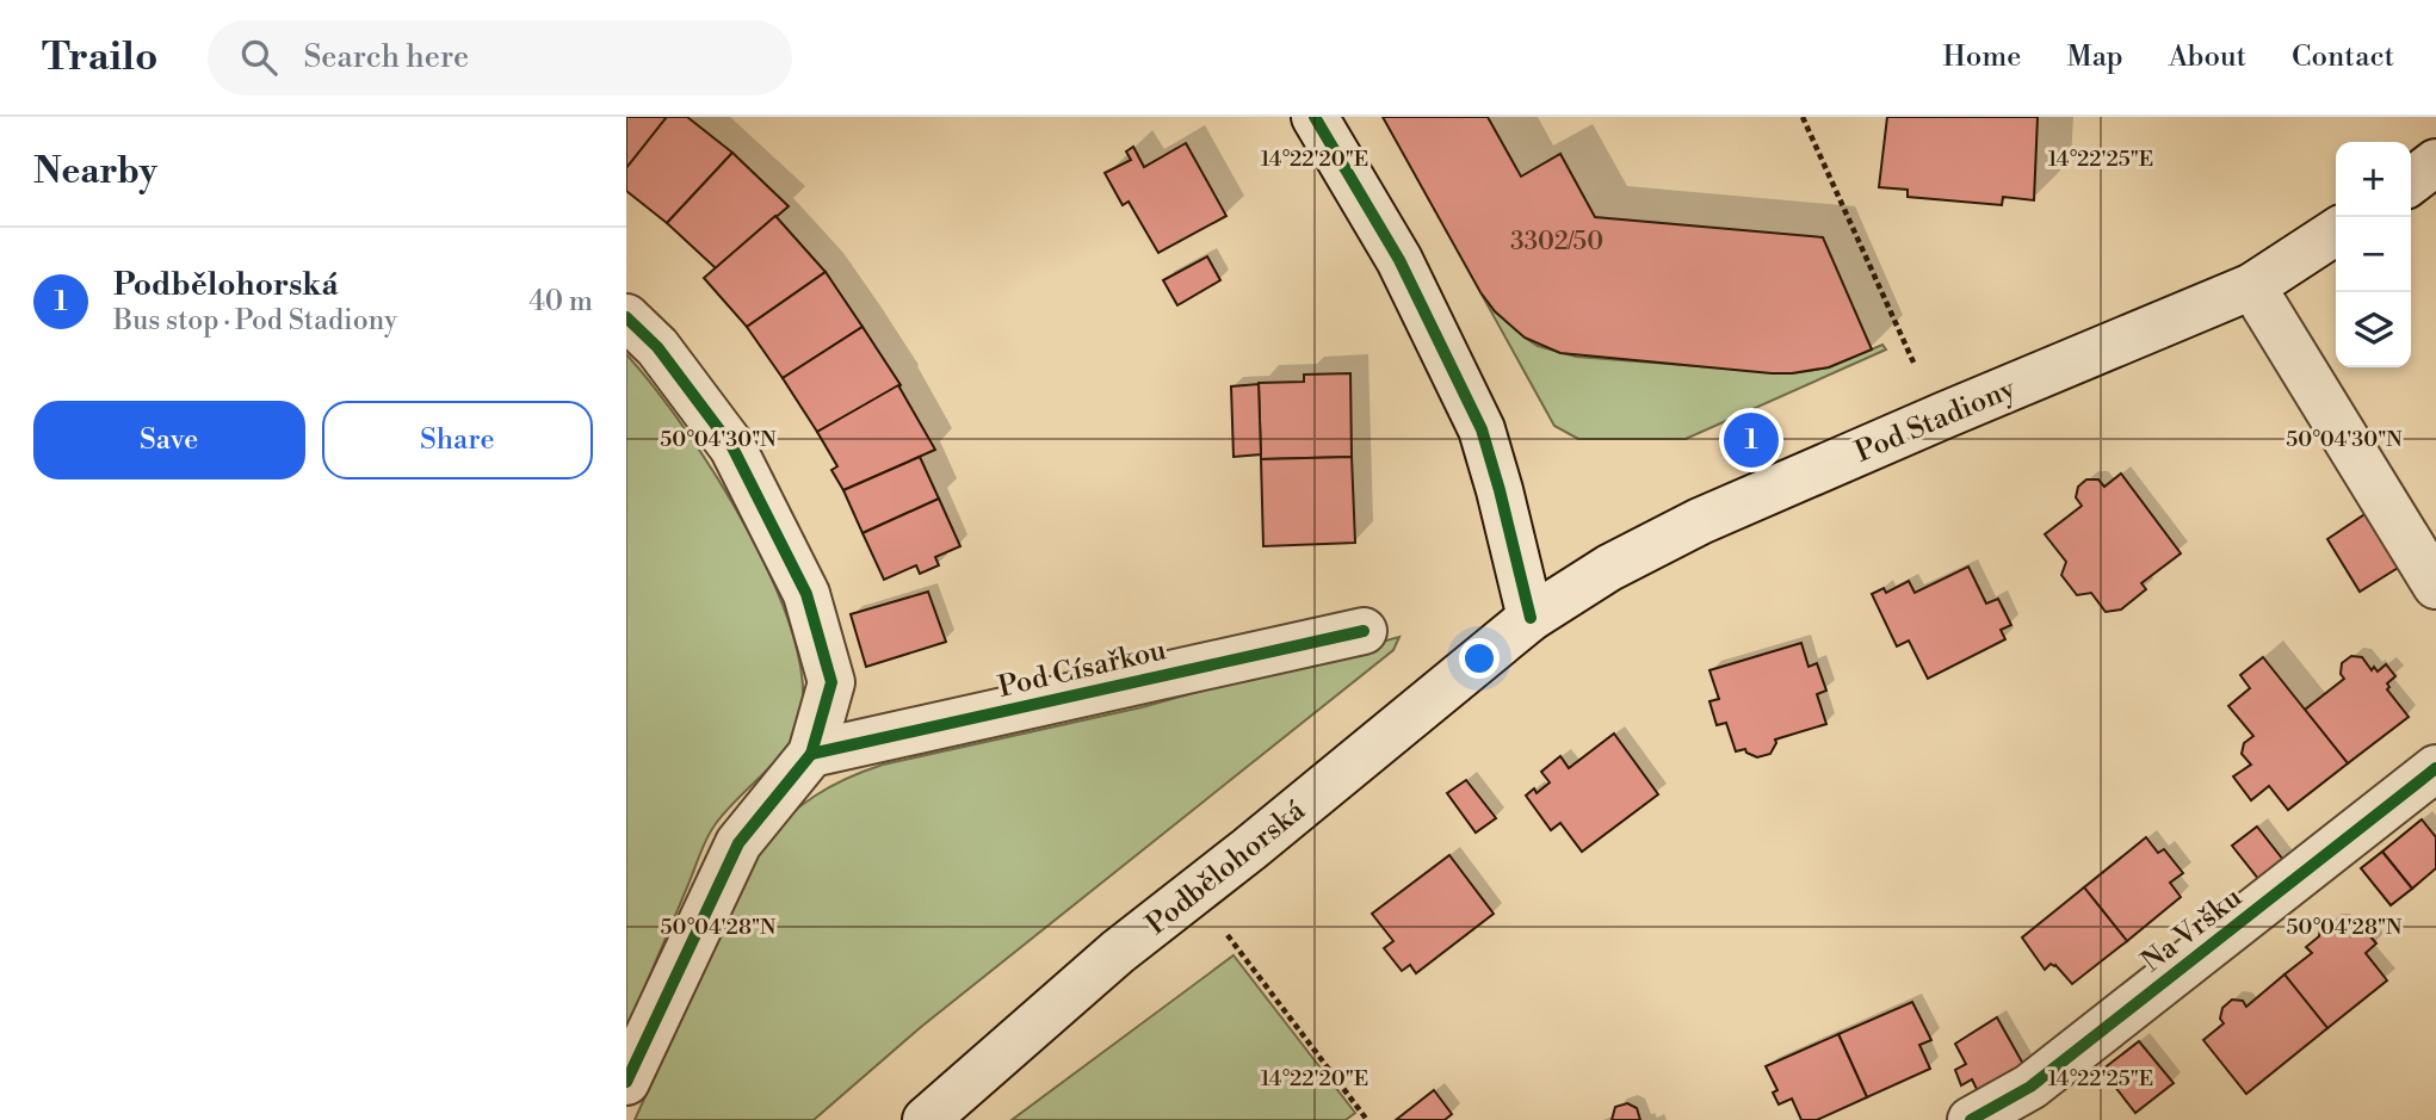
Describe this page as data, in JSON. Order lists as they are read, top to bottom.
{
  "streets": {
    "street": [
      "Pod Stadiony",
      "Pod Císařkou",
      "Podbělohorská",
      "Na Vršku"
    ]
  },
  "crossings": [
    ["Pod Stadiony", "Podbělohorská"]
  ],
  "house_numbers": ["3302/50"],
  "page": {
    "header": "Trailo",
    "search": "Search here",
    "nav": [
      "Home",
      "Map",
      "About",
      "Contact"
    ],
    "heading": "Nearby",
    "map_buttons": ["+", "−"],
    "list": [
      {
        "mark": "1",
        "name": "Podbělohorská",
        "note": "Bus stop · Pod Stadiony",
        "value": "40 m"
      }
    ],
    "buttons": ["Save", "Share"],
    "pins": "1"
  },
  "coordinates": [
    "14°22'20\"E",
    "14°22'25\"E",
    "50°04'30\"N",
    "50°04'28\"N"
  ]
}
